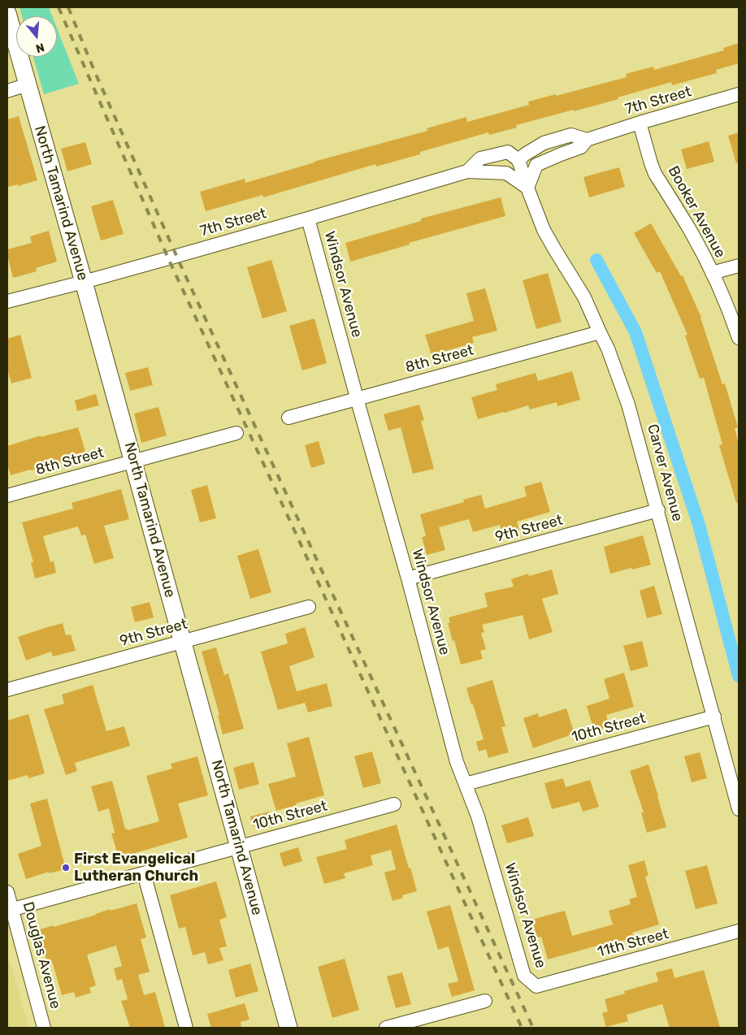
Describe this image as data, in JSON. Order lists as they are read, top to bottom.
{
  "streets": {
    "street": [
      "7th Street",
      "North Tamarind Avenue",
      "Booker Avenue",
      "Windsor Avenue",
      "8th Street",
      "Carver Avenue",
      "9th Street",
      "10th Street",
      "11th Street",
      "Douglas Avenue"
    ]
  },
  "crossings": [
    ["7th Street", "North Tamarind Avenue"],
    ["7th Street", "Booker Avenue"],
    ["7th Street", "Windsor Avenue"],
    ["7th Street", "Carver Avenue"],
    ["North Tamarind Avenue", "8th Street"],
    ["North Tamarind Avenue", "9th Street"],
    ["North Tamarind Avenue", "10th Street"],
    ["Windsor Avenue", "8th Street"],
    ["Windsor Avenue", "9th Street"],
    ["Windsor Avenue", "10th Street"],
    ["Windsor Avenue", "11th Street"],
    ["8th Street", "Carver Avenue"],
    ["Carver Avenue", "9th Street"],
    ["Carver Avenue", "10th Street"],
    ["10th Street", "Douglas Avenue"]
  ],
  "places": ["First Evangelical Lutheran Church"],
  "north": "bottom"
}
